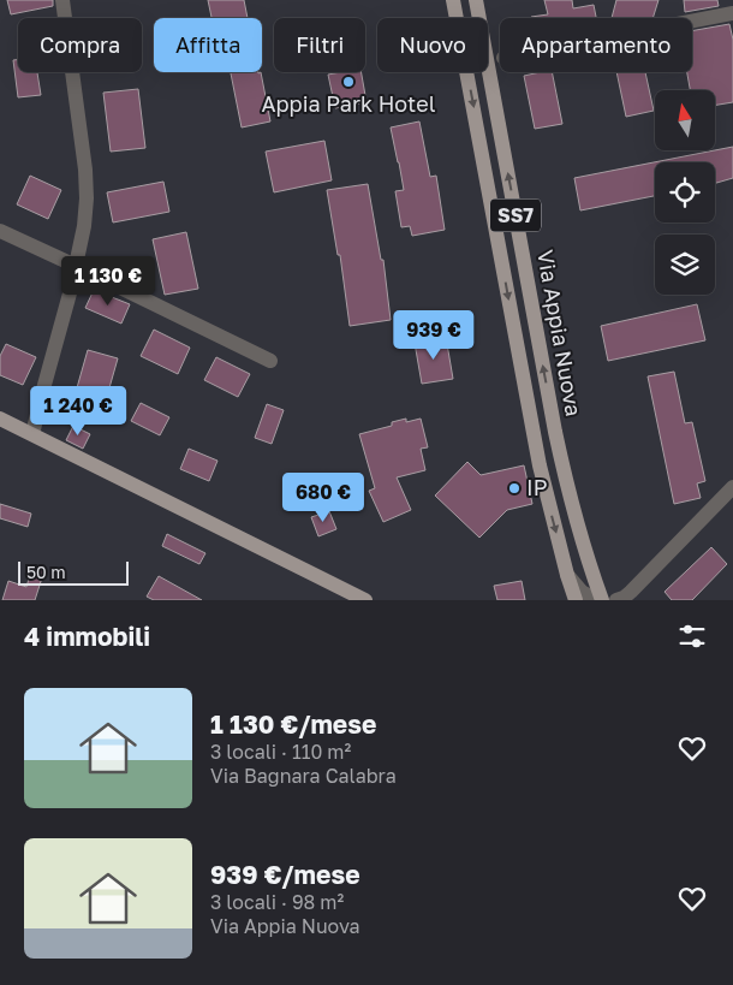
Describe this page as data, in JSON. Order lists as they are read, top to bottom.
{
  "streets": {
    "main road": ["SS7", "Via Appia Nuova"]
  },
  "places": ["Appia Park Hotel", "IP"],
  "scale_bar": "50 m",
  "north": "top",
  "page": {
    "chip": [
      "Compra",
      "Affitta",
      "Filtri",
      "Nuovo",
      "Appartamento"
    ],
    "price": [
      "1 130 €",
      "939 €",
      "1 240 €",
      "680 €"
    ],
    "scale": "50 m",
    "heading": "4 immobili",
    "list": [
      {
        "name": "1 130 €/mese",
        "note": "3 locali · 110 m² · Via Bagnara Calabra"
      },
      {
        "name": "939 €/mese",
        "note": "3 locali · 98 m² · Via Appia Nuova"
      }
    ]
  }
}
